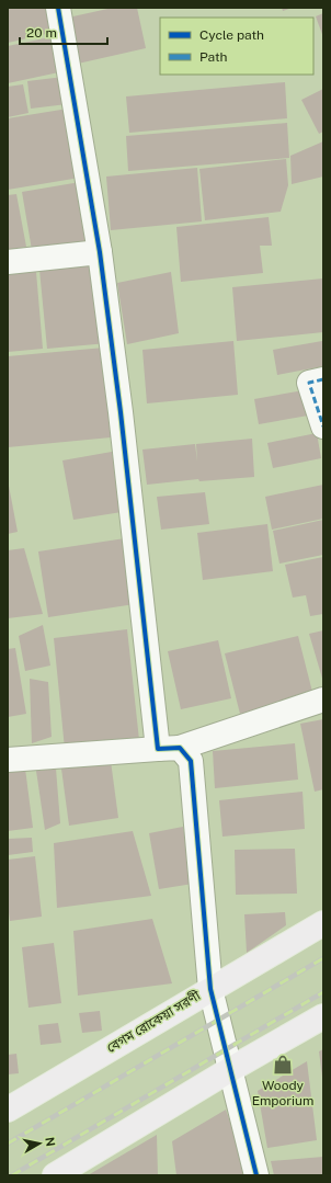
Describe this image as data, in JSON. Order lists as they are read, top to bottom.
{
  "streets": {
    "main road": ["বেগম রোকেয়া সরণী"]
  },
  "places": {
    "shop": ["Woody Emporium"]
  },
  "legend": ["Cycle path", "Path"],
  "scale_bar": "20 m",
  "north": "right"
}
